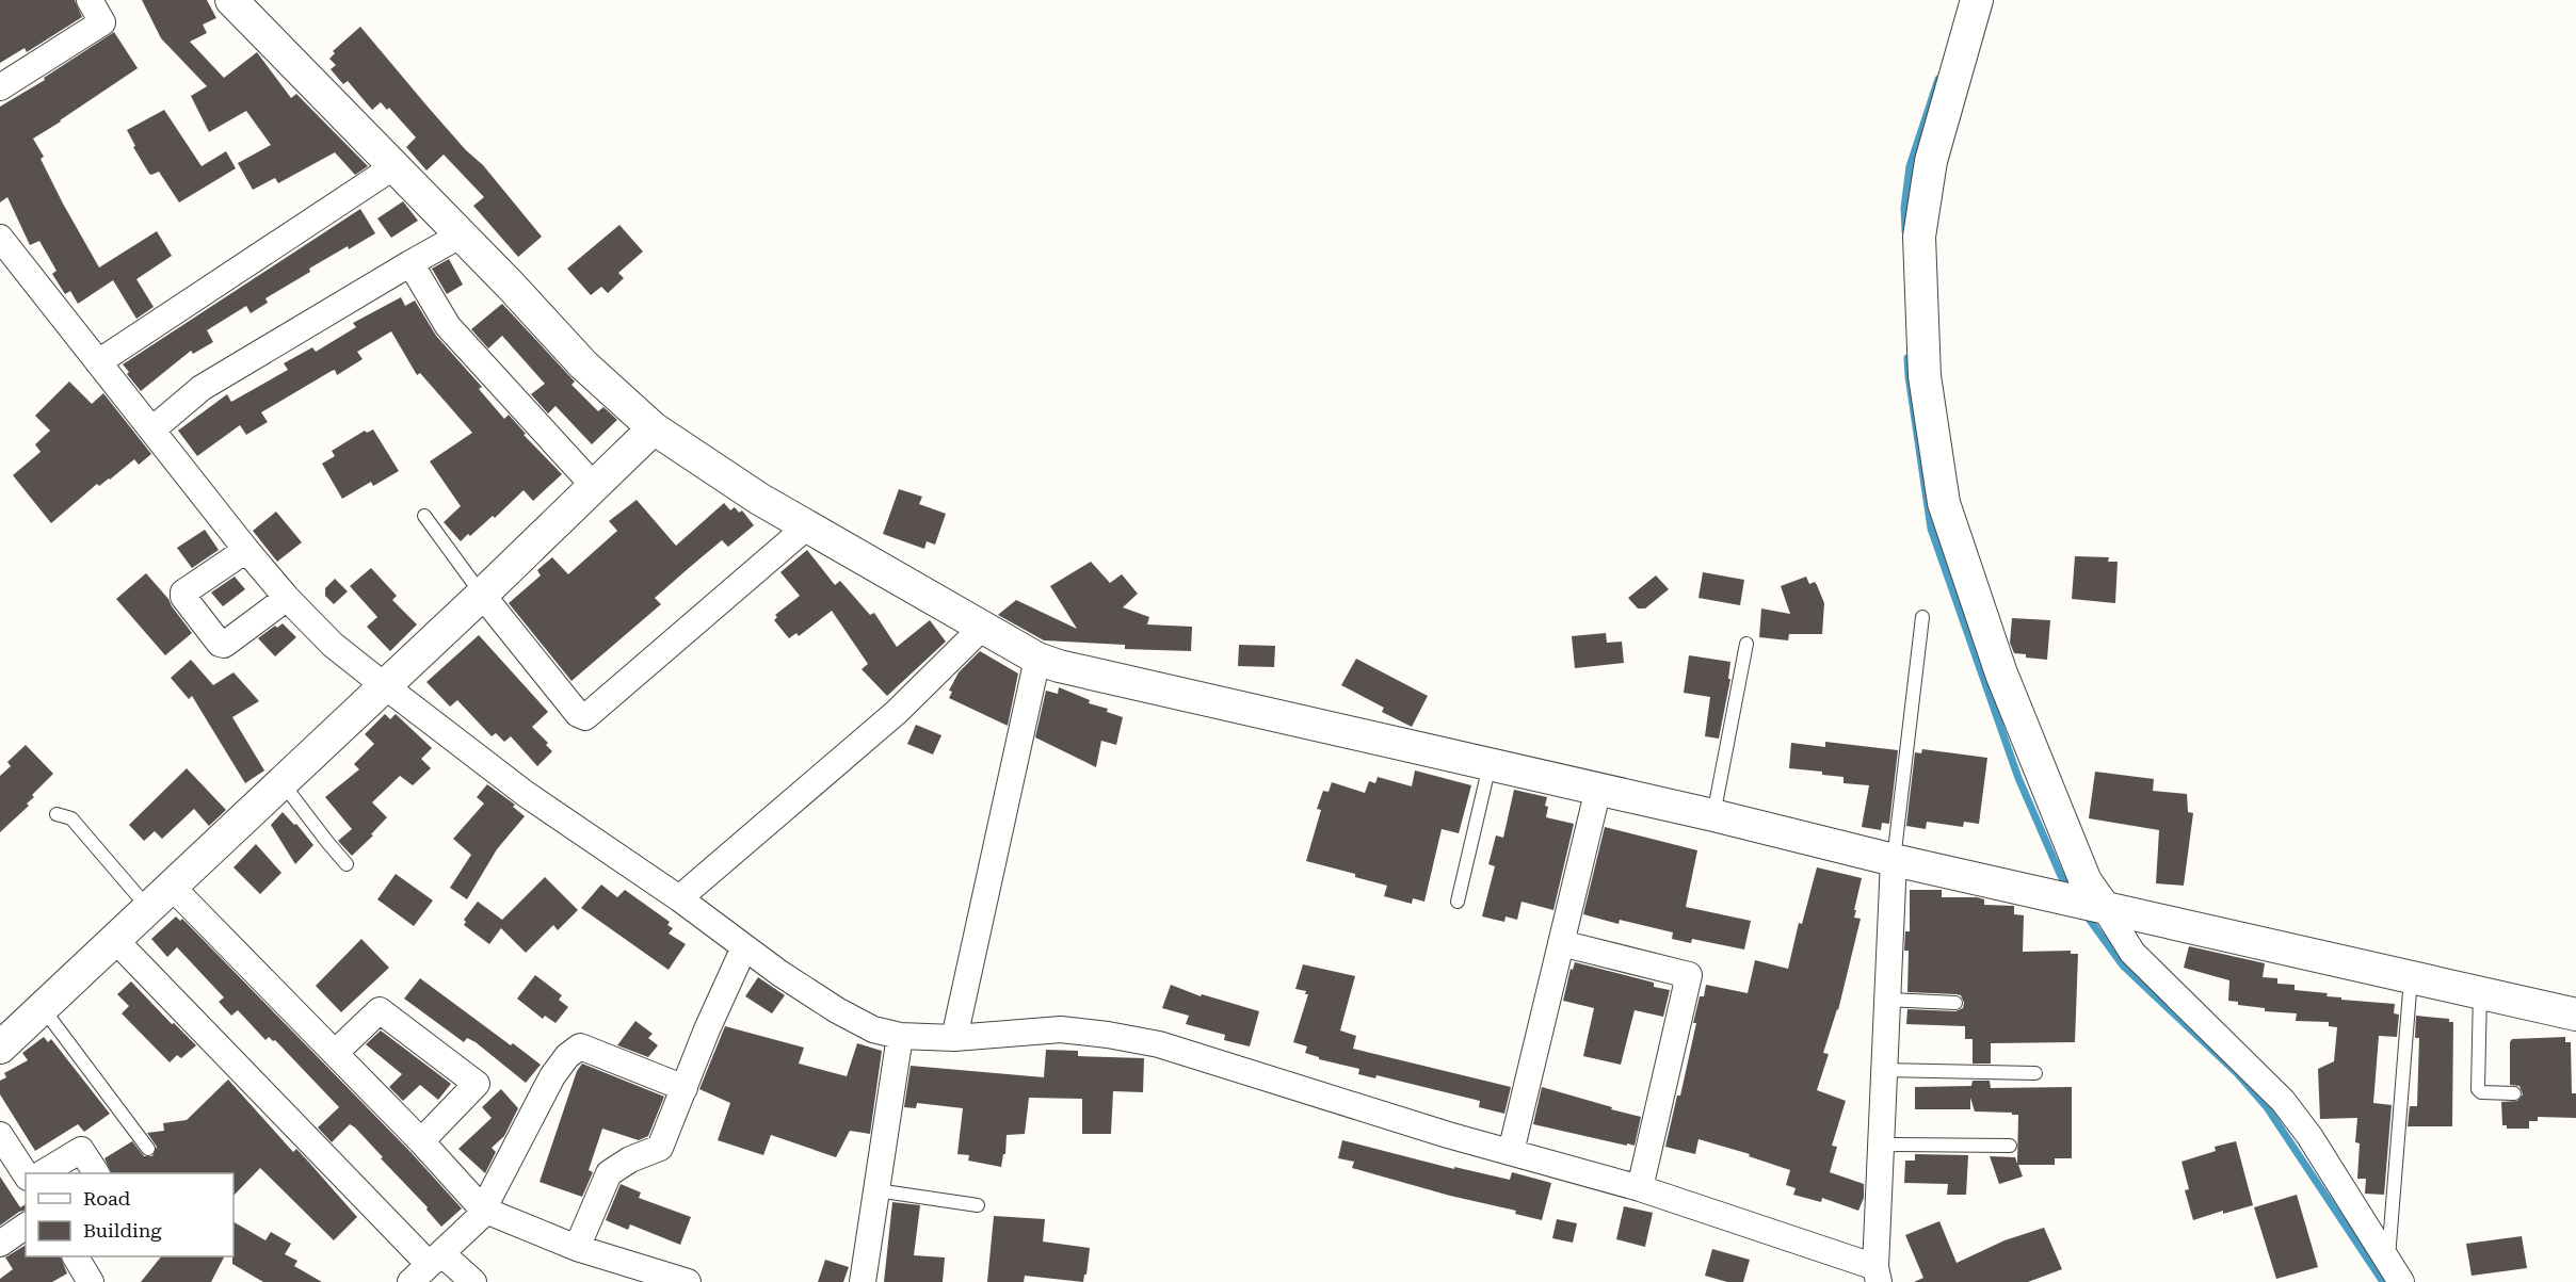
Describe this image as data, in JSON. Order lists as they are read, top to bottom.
{
  "legend": ["Road", "Building"]
}
